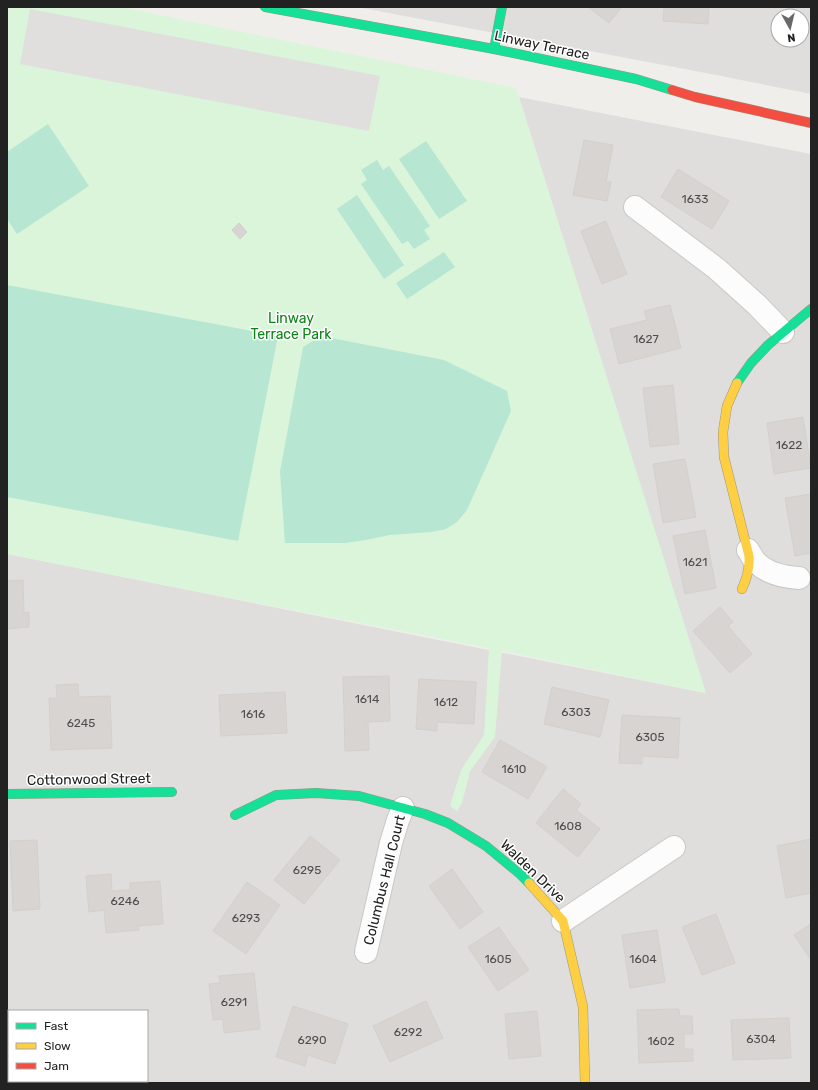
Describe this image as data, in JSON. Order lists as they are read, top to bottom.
{
  "streets": {
    "street": [
      "Linway Terrace",
      "Cottonwood Street",
      "Walden Drive",
      "Columbus Hall Court"
    ]
  },
  "crossings": [
    ["Walden Drive", "Columbus Hall Court"]
  ],
  "parks": ["Linway Terrace Park"],
  "house_numbers": [
    "1633",
    "1627",
    "1622",
    "1621",
    "1614",
    "1612",
    "6303",
    "1616",
    "6245",
    "6305",
    "1610",
    "1608",
    "6295",
    "6246",
    "6293",
    "1605",
    "1604",
    "6291",
    "6292",
    "6304",
    "6290",
    "1602"
  ],
  "legend": ["Fast", "Slow", "Jam"],
  "north": "bottom"
}
